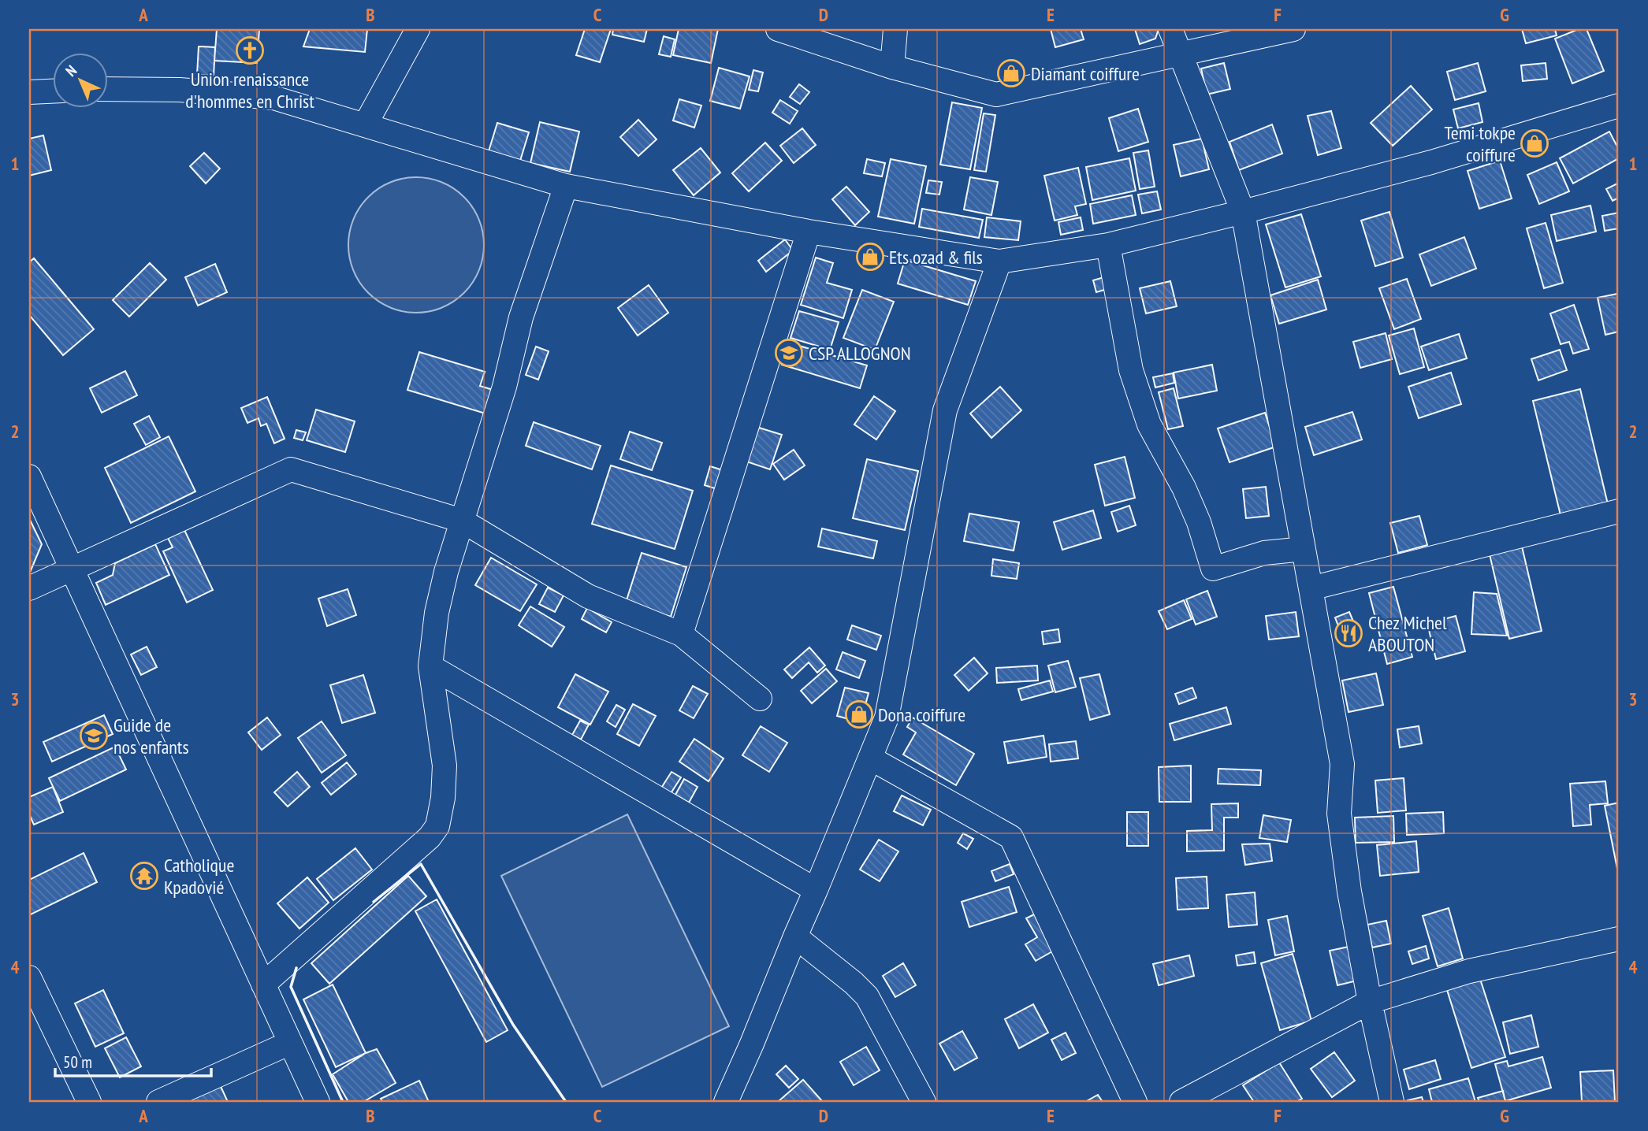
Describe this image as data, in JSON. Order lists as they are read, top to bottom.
{
  "places": {
    "church": ["Union renaissance d'hommes en Christ"],
    "shop": [
      "Diamant coiffure",
      "Temi tokpe coiffure",
      "Ets ozad & fils",
      "Dona coiffure"
    ],
    "school or university": ["CSP ALLOGNON", "Guide de nos enfants"],
    "restaurant": ["Chez Michel ABOUTON"],
    "temple": ["Catholique Kpadovié"]
  },
  "scale_bar": "50 m",
  "north": "top left",
  "grid": {
    "columns": [
      "A",
      "B",
      "C",
      "D",
      "E",
      "F",
      "G"
    ],
    "rows": [
      "1",
      "2",
      "3",
      "4"
    ]
  }
}
